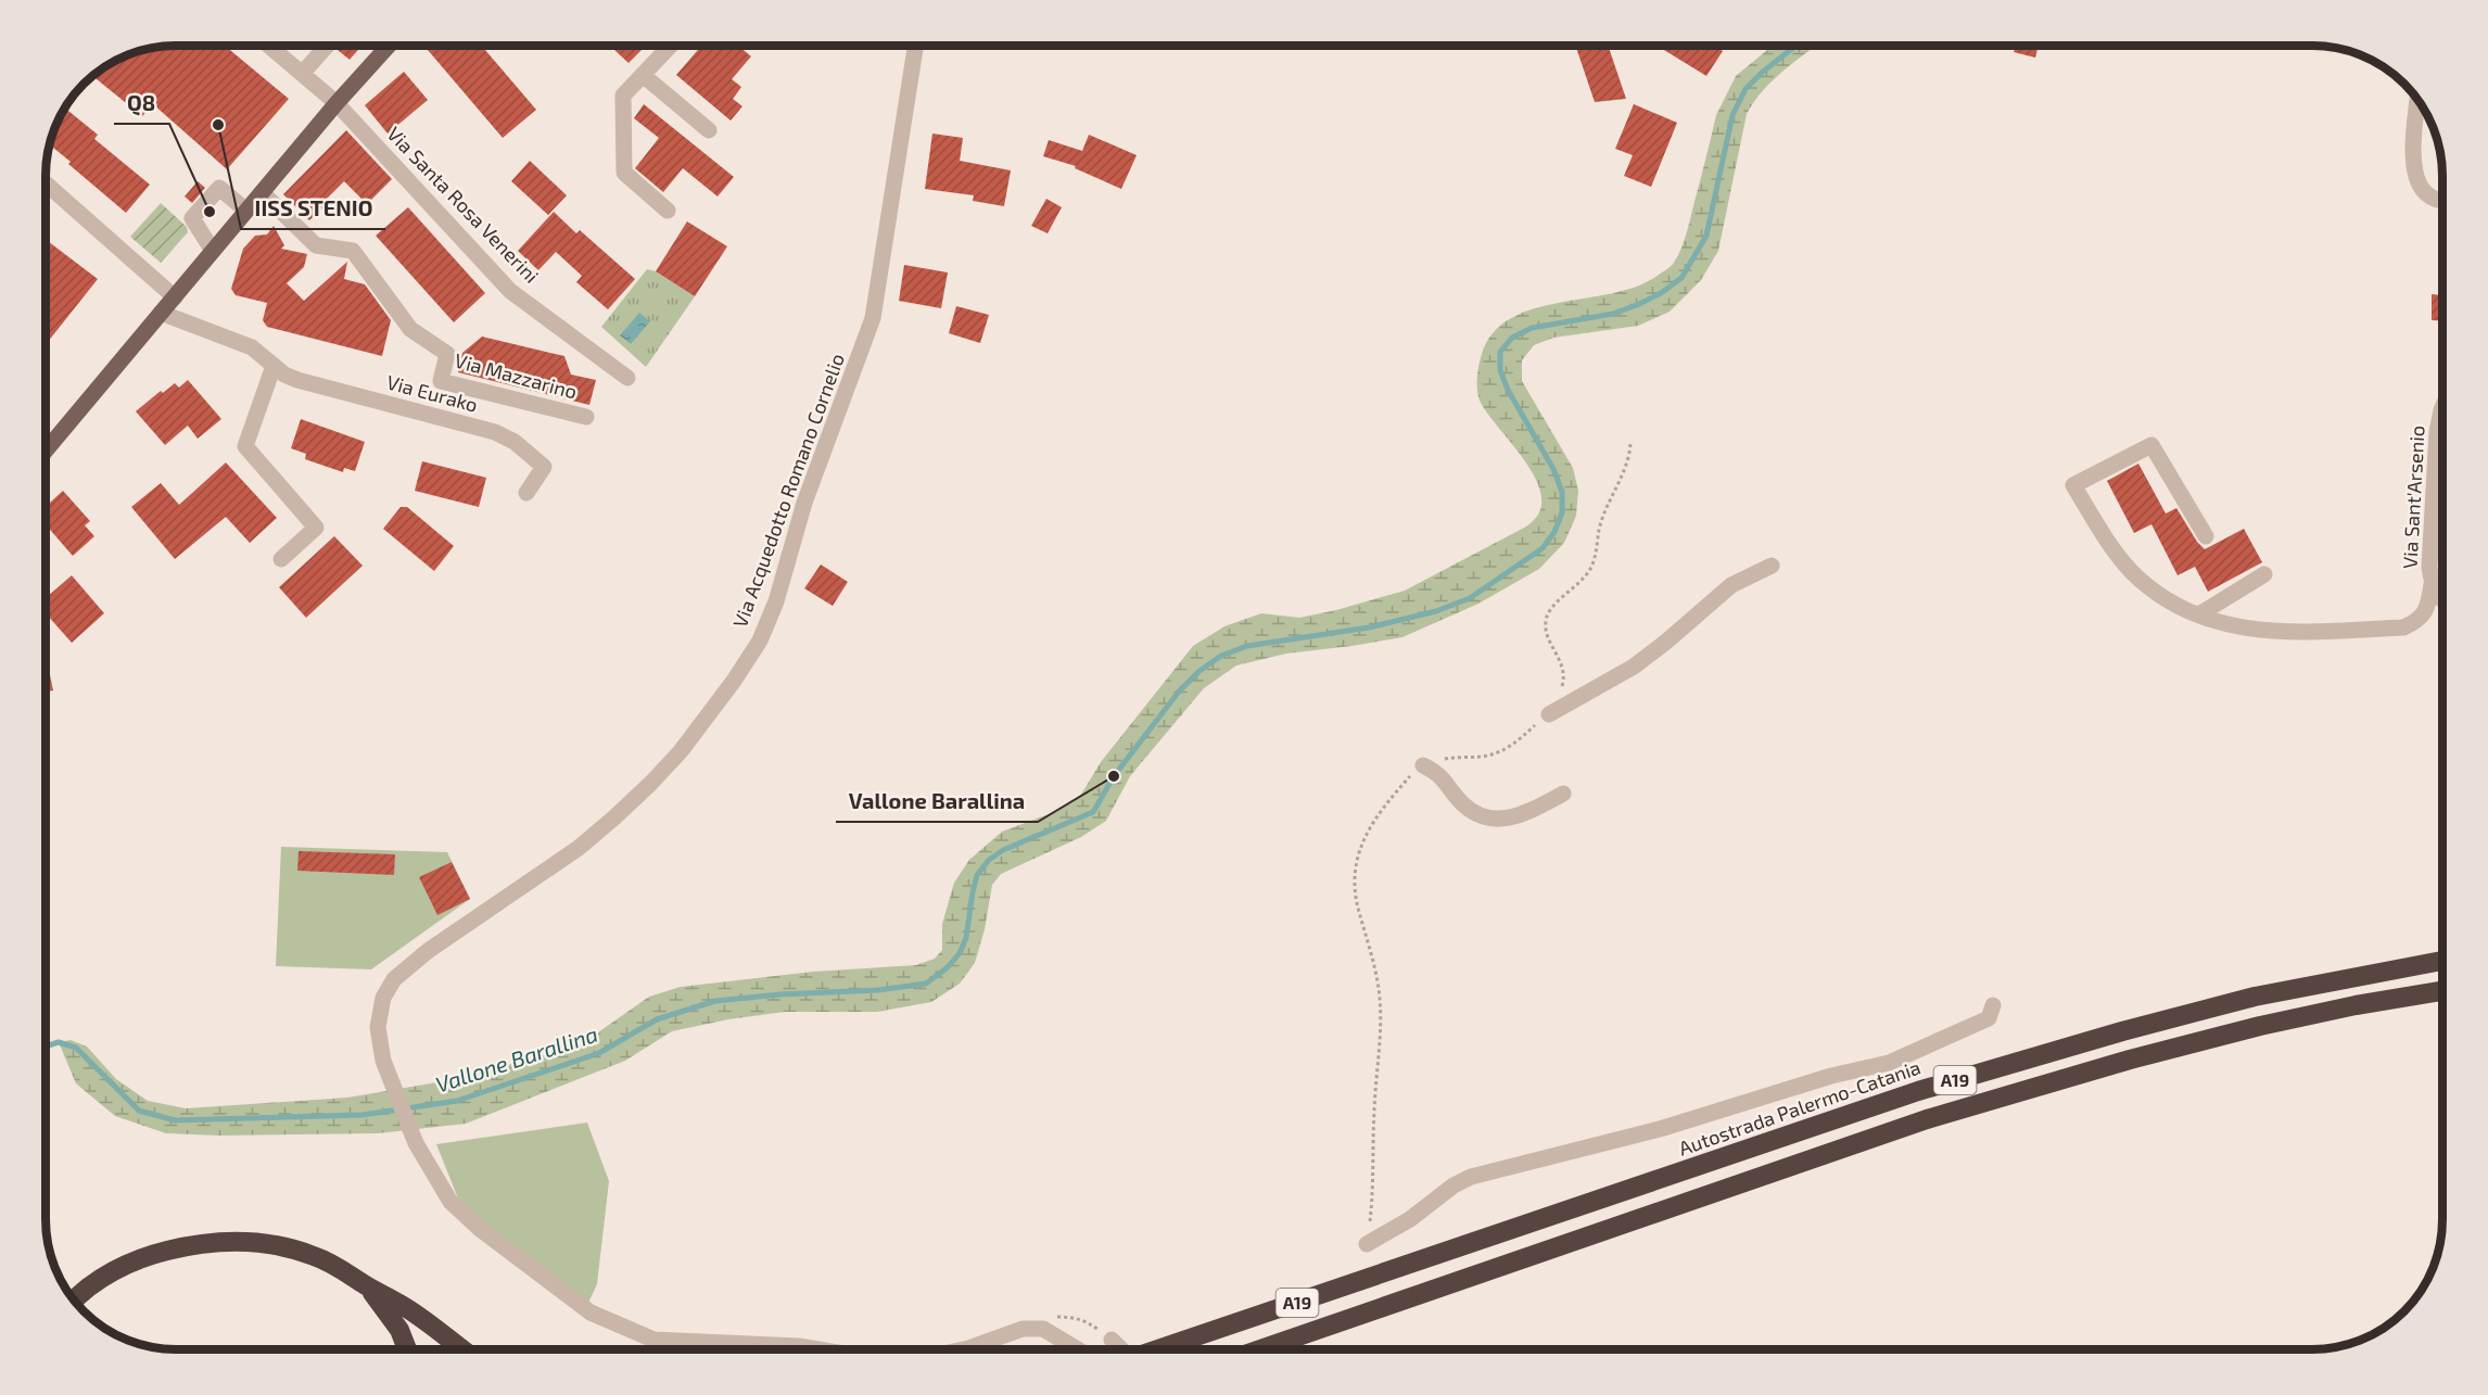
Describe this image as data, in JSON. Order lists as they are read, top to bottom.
{
  "streets": {
    "highway": ["A19", "Autostrada Palermo-Catania"],
    "street": [
      "Via Santa Rosa Venerini",
      "Via Mazzarino",
      "Via Eurako",
      "Via Acquedotto Romano Cornelio",
      "Via Sant'Arsenio"
    ]
  },
  "water": ["Vallone Barallina"],
  "places": ["IISS STENIO", "Q8", "Vallone Barallina"]
}
